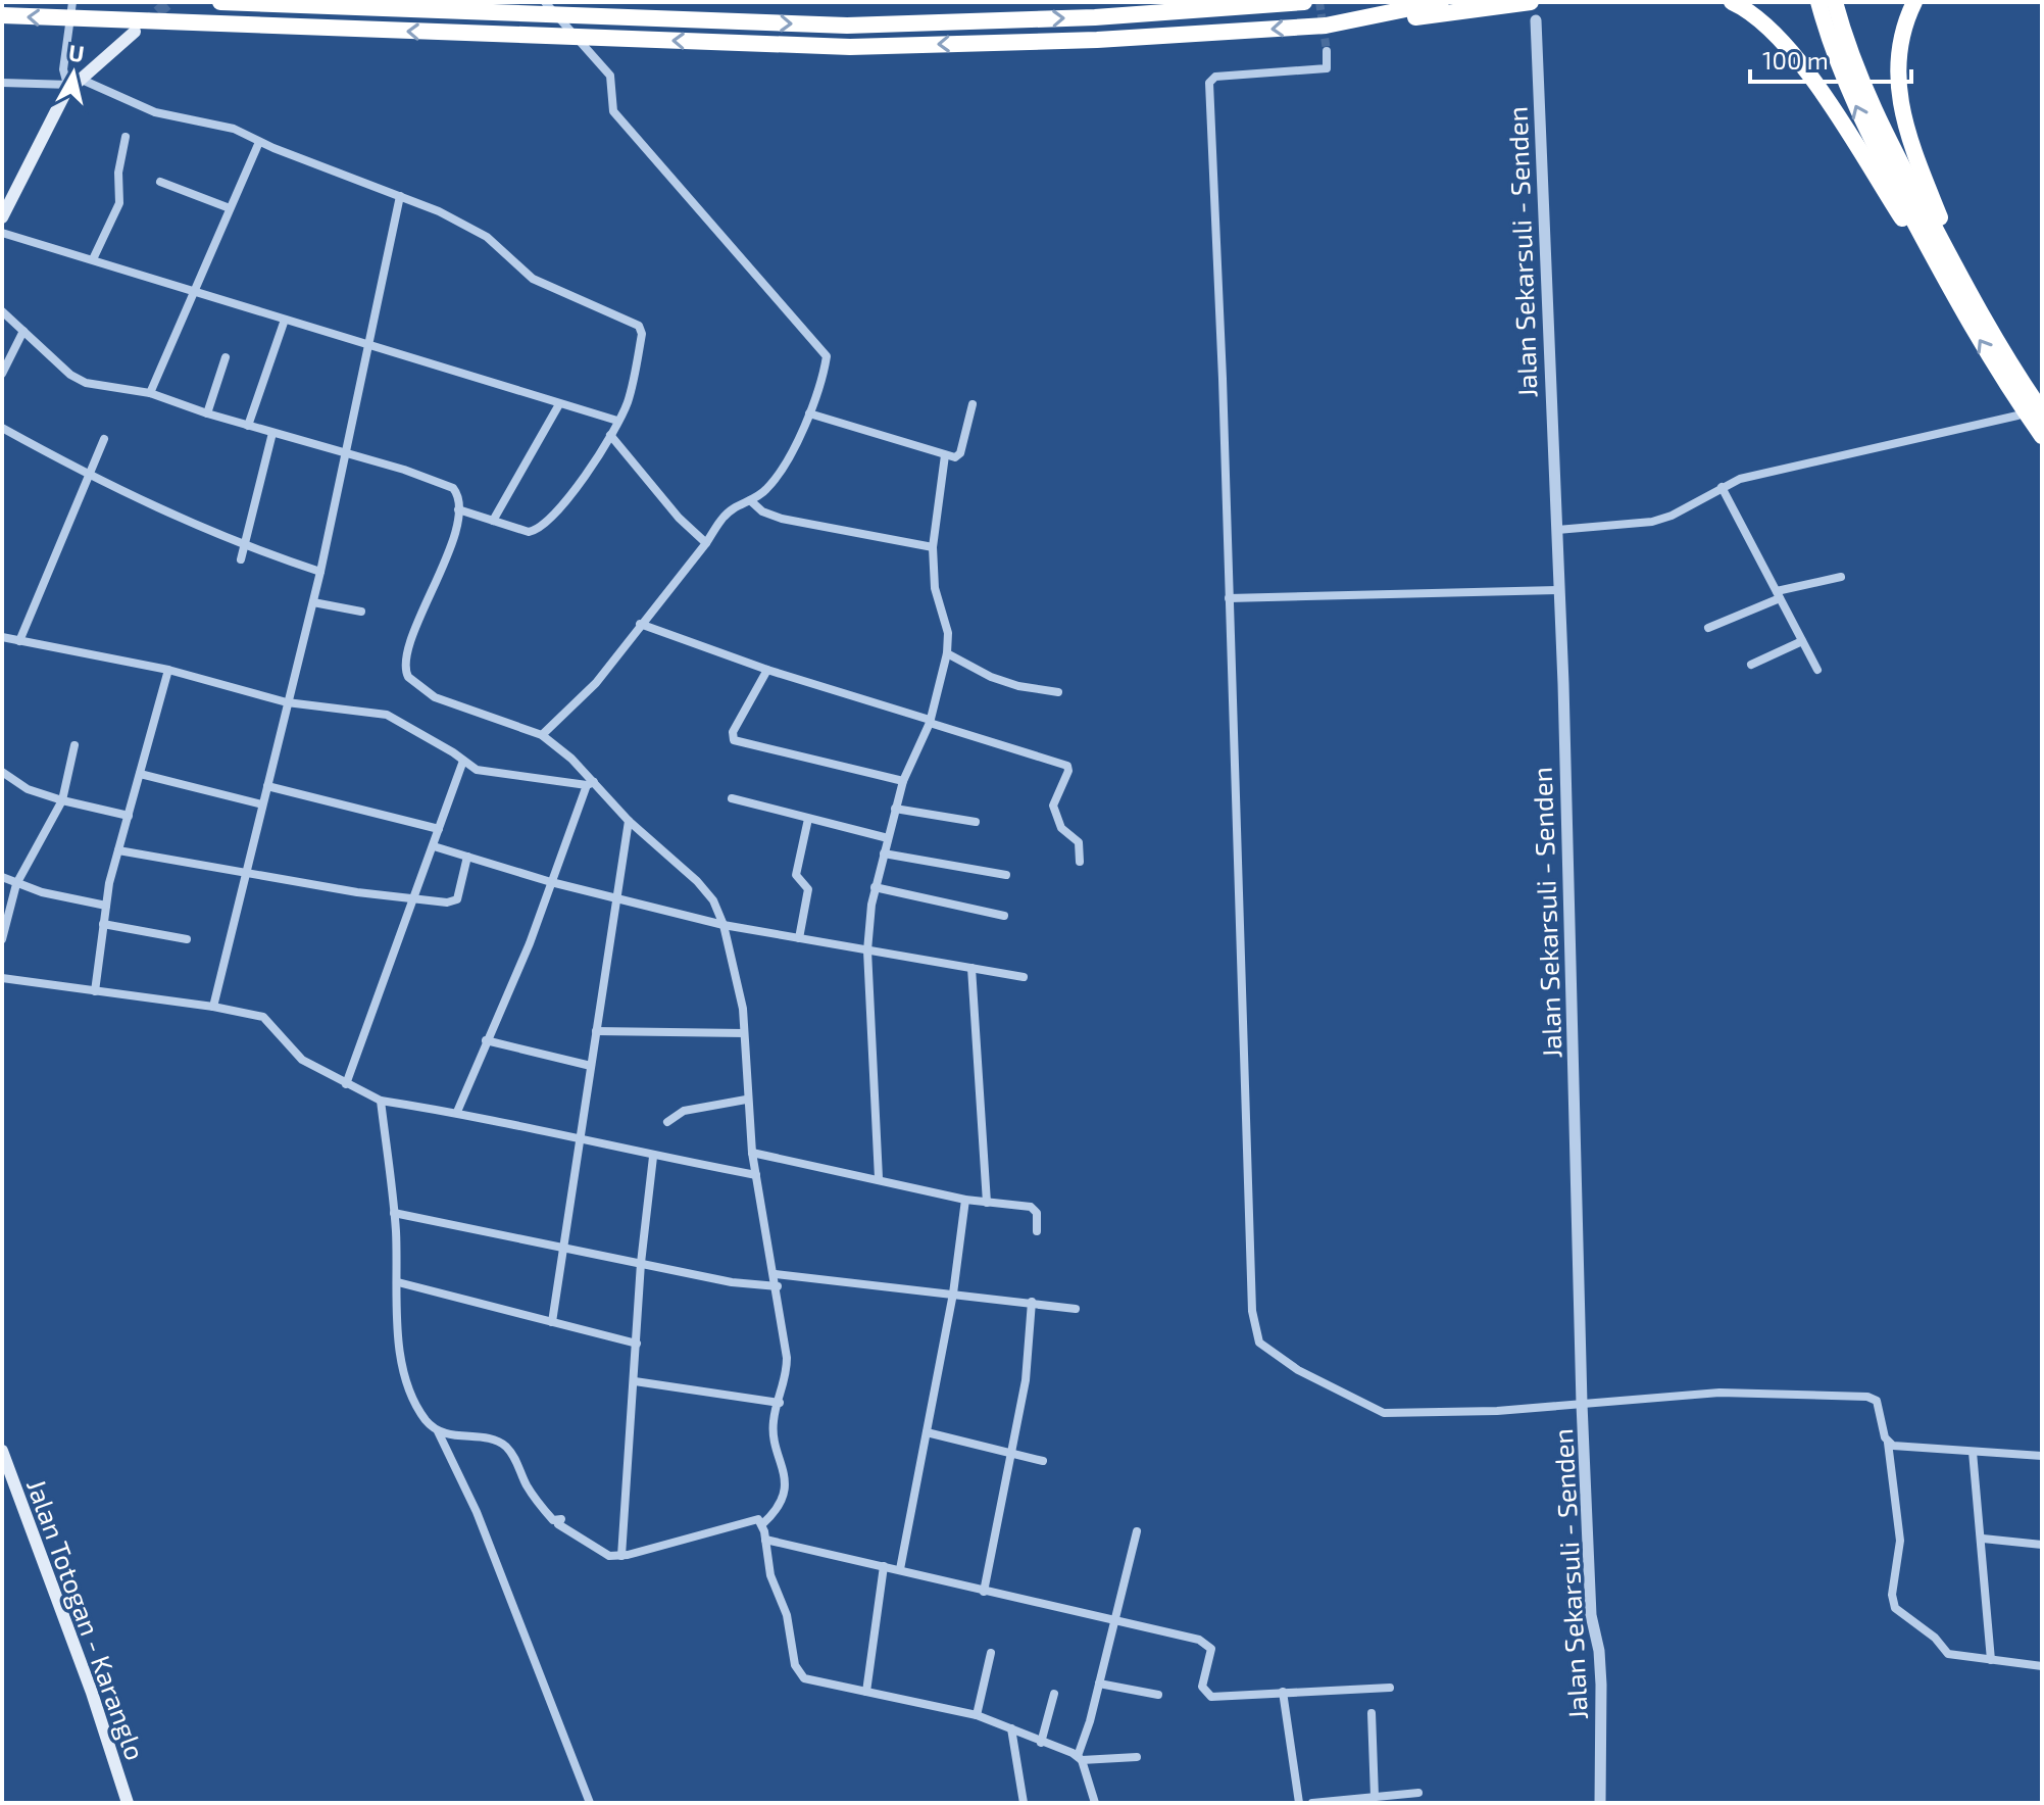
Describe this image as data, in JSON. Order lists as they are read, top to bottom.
{
  "streets": {
    "main road": ["Jalan Totogan - Karanglo"],
    "street": ["Jalan Sekarsuli - Senden"]
  },
  "scale_bar": "100 m",
  "north": "top"
}
